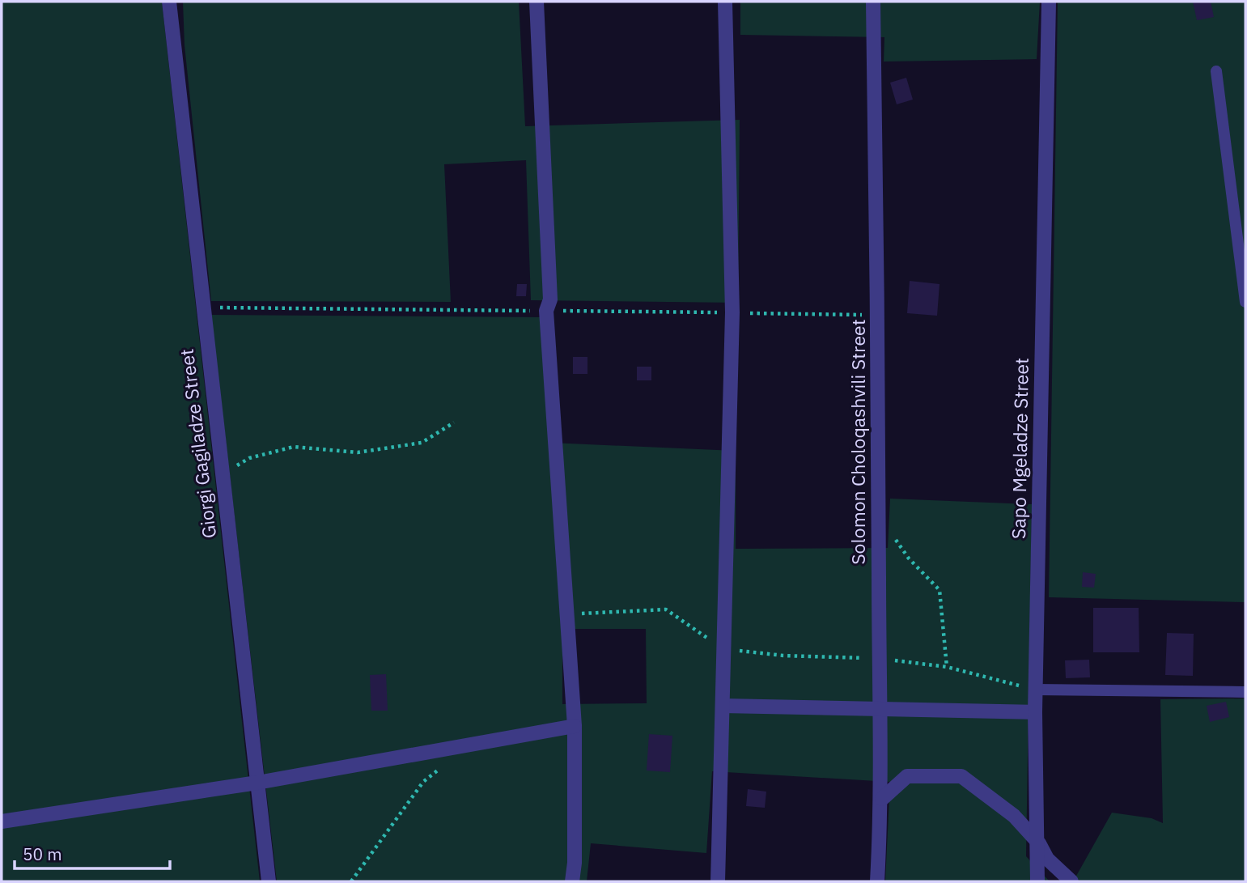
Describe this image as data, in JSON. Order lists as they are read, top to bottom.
{
  "streets": {
    "street": ["Solomon Choloqashvili Street", "Giorgi Gagiladze Street", "Sapo Mgeladze Street"]
  },
  "scale_bar": "50 m"
}
